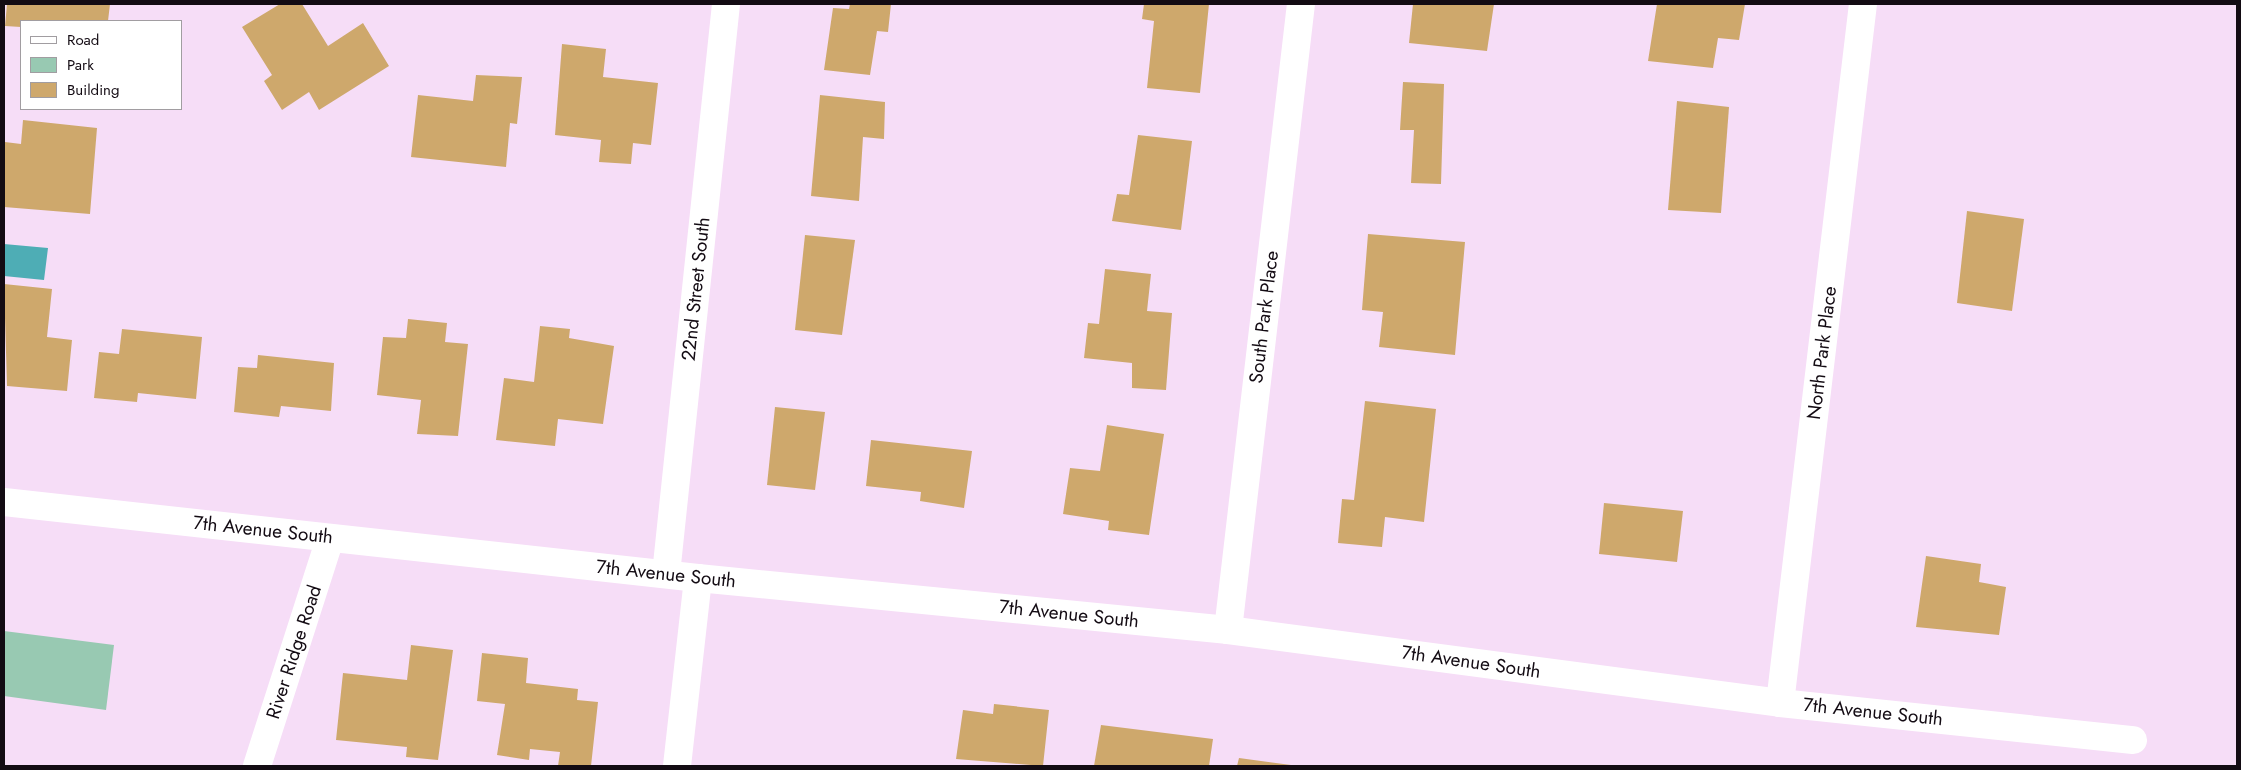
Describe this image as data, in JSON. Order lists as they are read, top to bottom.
{
  "streets": {
    "street": [
      "22nd Street South",
      "South Park Place",
      "North Park Place",
      "7th Avenue South",
      "River Ridge Road"
    ]
  },
  "crossings": [
    ["22nd Street South", "7th Avenue South"],
    ["South Park Place", "7th Avenue South"],
    ["North Park Place", "7th Avenue South"],
    ["7th Avenue South", "River Ridge Road"]
  ],
  "legend": ["Road", "Park", "Building"]
}
